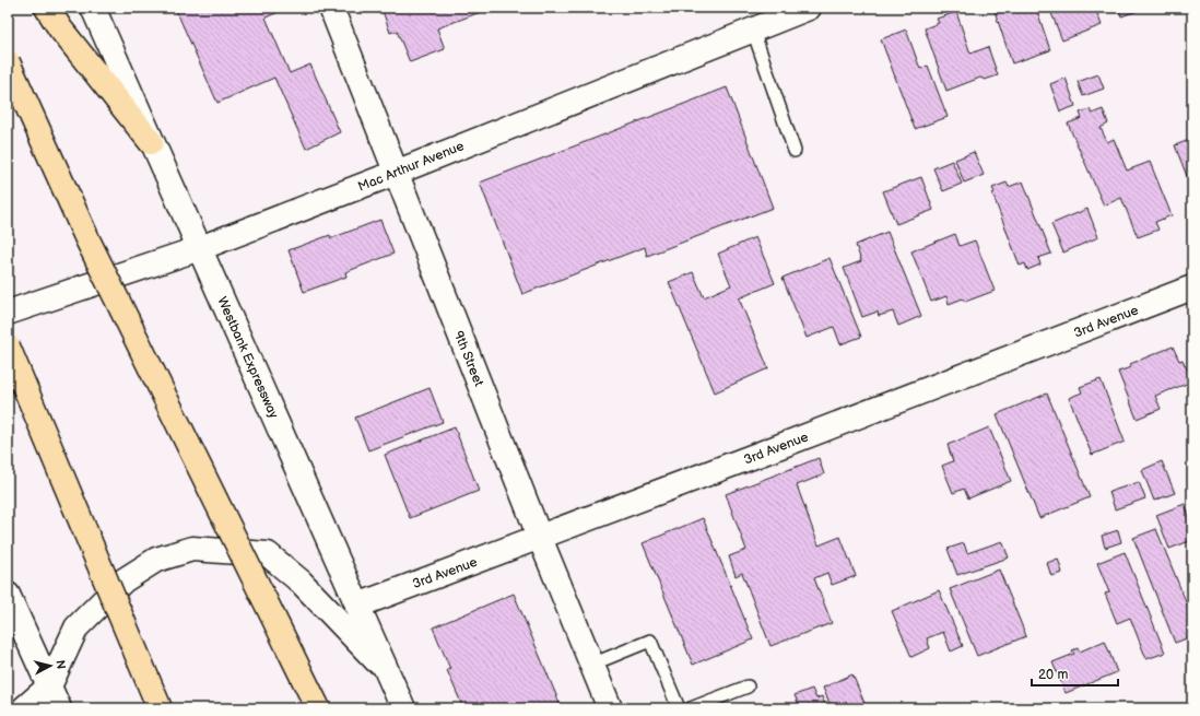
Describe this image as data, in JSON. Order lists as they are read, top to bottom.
{
  "streets": {
    "street": [
      "Mac Arthur Avenue",
      "3rd Avenue",
      "Westbank Expressway",
      "9th Street"
    ]
  },
  "crossings": [
    ["Mac Arthur Avenue", "Westbank Expressway"],
    ["Mac Arthur Avenue", "9th Street"],
    ["3rd Avenue", "Westbank Expressway"],
    ["3rd Avenue", "9th Street"]
  ],
  "scale_bar": "20 m",
  "north": "right"
}
